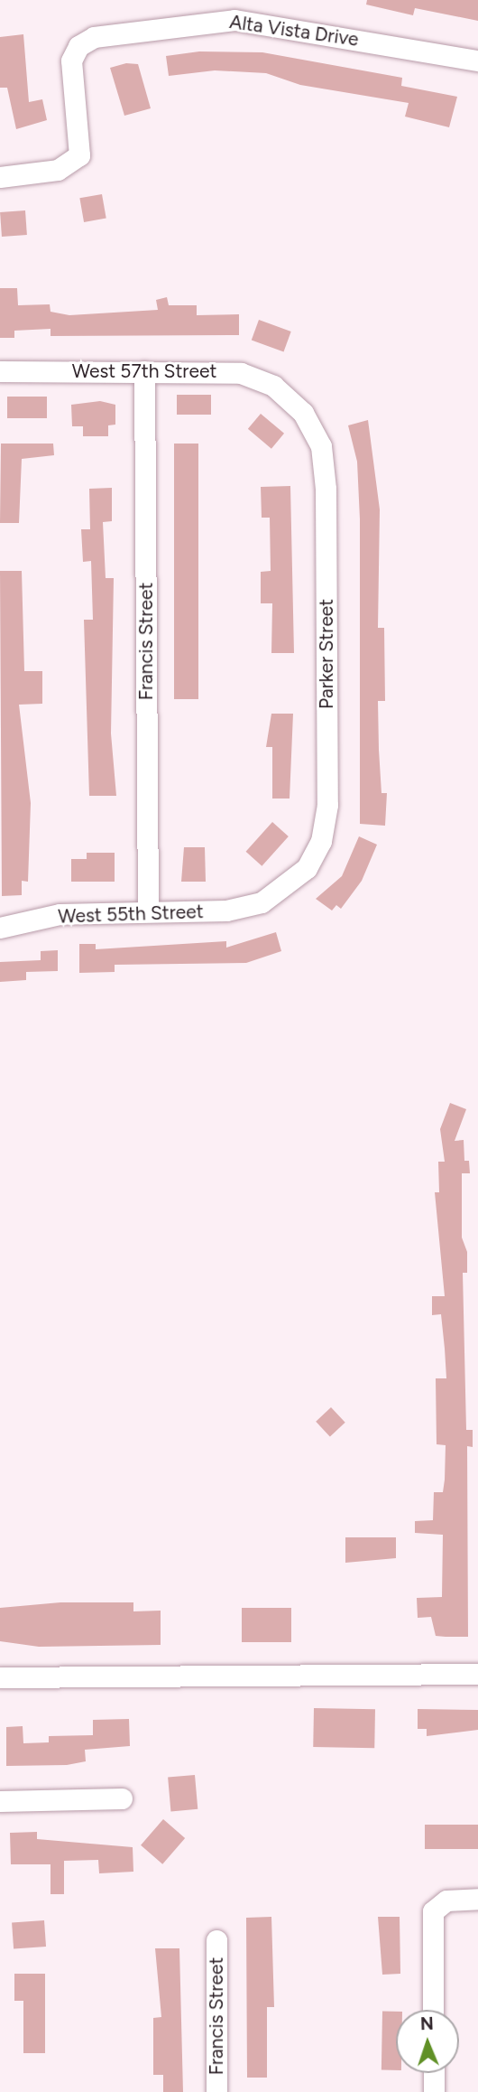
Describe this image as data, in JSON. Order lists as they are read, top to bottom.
{
  "streets": {
    "street": [
      "Alta Vista Drive",
      "West 57th Street",
      "Francis Street",
      "Parker Street",
      "West 55th Street"
    ]
  },
  "crossings": [
    ["West 57th Street", "Francis Street"],
    ["West 57th Street", "Parker Street"],
    ["Francis Street", "West 55th Street"],
    ["Parker Street", "West 55th Street"]
  ],
  "north": "top"
}
